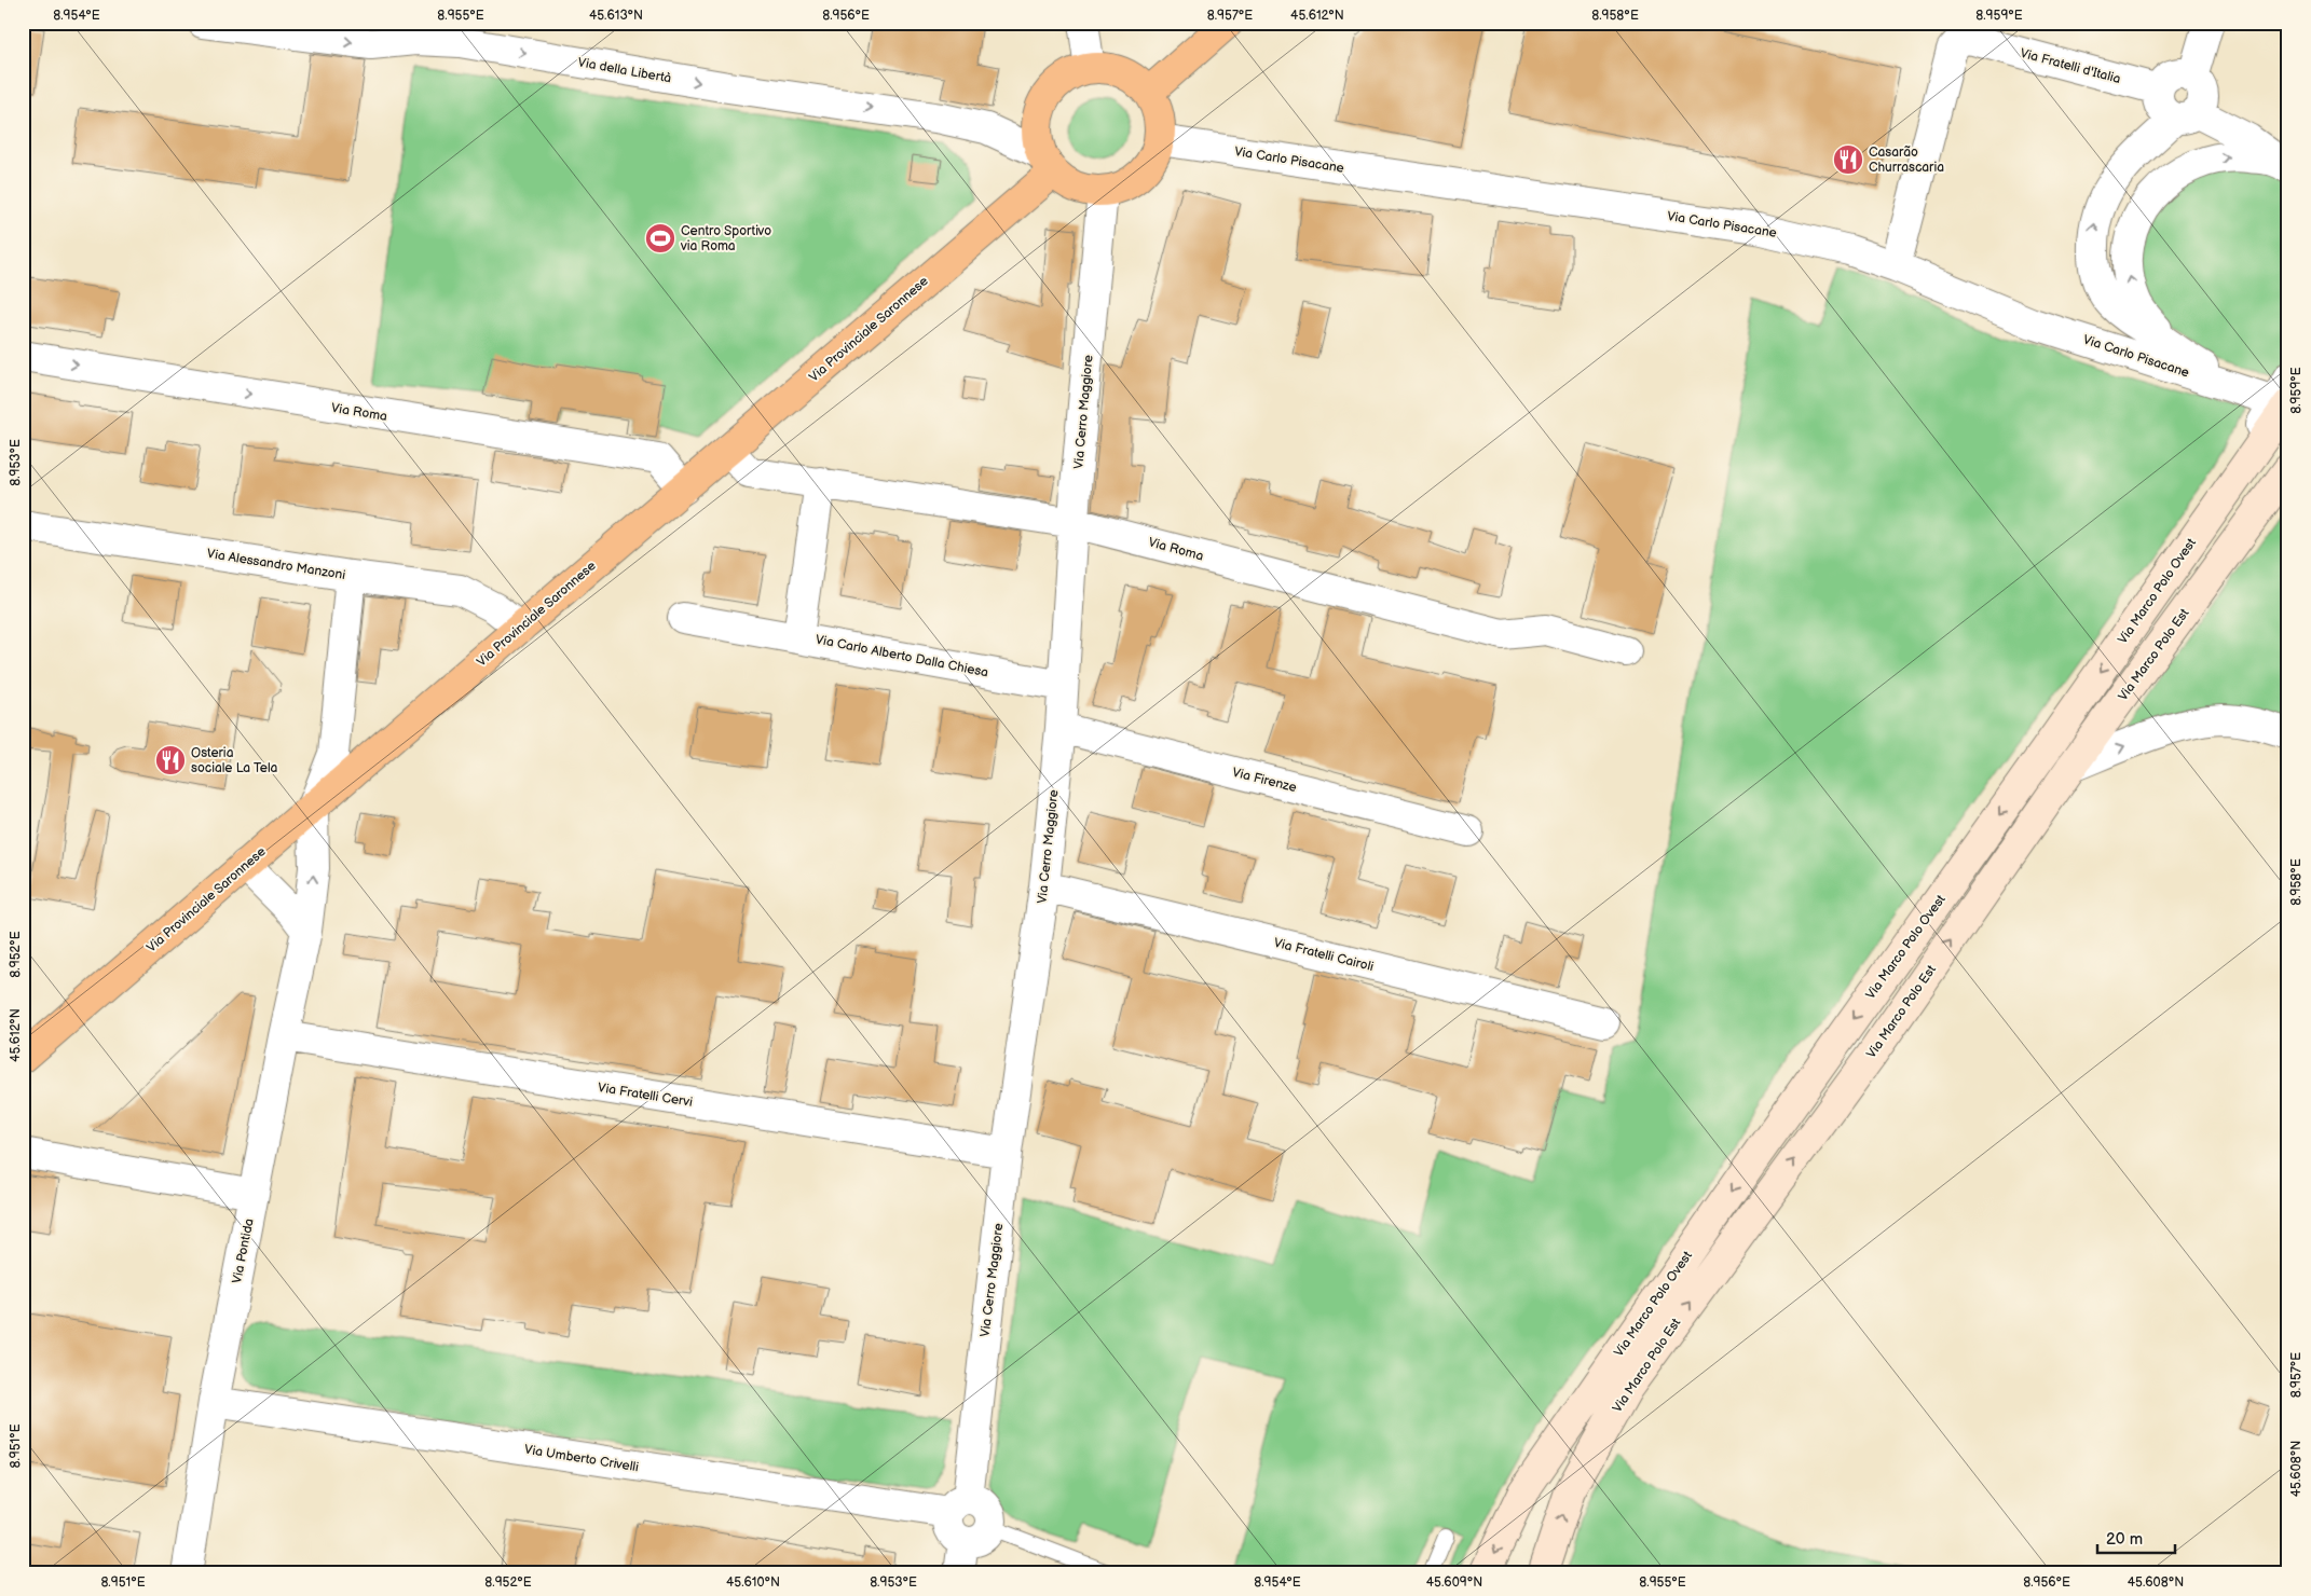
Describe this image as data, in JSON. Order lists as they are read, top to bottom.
{
  "streets": {
    "main road": ["Via Provinciale Saronnese"],
    "street": [
      "Via Fratelli d'Italia",
      "Via della Libertà",
      "Via Carlo Pisacane",
      "Via Roma",
      "Via Cerro Maggiore",
      "Via Alessandro Manzoni",
      "Via Marco Polo Ovest",
      "Via Marco Polo Est",
      "Via Carlo Alberto Dalla Chiesa",
      "Via Firenze",
      "Via Fratelli Cairoli",
      "Via Fratelli Cervi",
      "Via Pontida",
      "Via Umberto Crivelli"
    ]
  },
  "crossings": [
    ["Via Fratelli d'Italia", "Via Carlo Pisacane"],
    ["Via della Libertà", "Via Carlo Pisacane"],
    ["Via della Libertà", "Via Provinciale Saronnese"],
    ["Via della Libertà", "Via Cerro Maggiore"],
    ["Via Carlo Pisacane", "Via Provinciale Saronnese"],
    ["Via Carlo Pisacane", "Via Cerro Maggiore"],
    ["Via Carlo Pisacane", "Via Marco Polo Ovest"],
    ["Via Provinciale Saronnese", "Via Roma"],
    ["Via Provinciale Saronnese", "Via Cerro Maggiore"],
    ["Via Provinciale Saronnese", "Via Alessandro Manzoni"],
    ["Via Provinciale Saronnese", "Via Pontida"],
    ["Via Roma", "Via Cerro Maggiore"],
    ["Via Roma", "Via Carlo Alberto Dalla Chiesa"],
    ["Via Cerro Maggiore", "Via Carlo Alberto Dalla Chiesa"],
    ["Via Cerro Maggiore", "Via Firenze"],
    ["Via Cerro Maggiore", "Via Fratelli Cairoli"],
    ["Via Cerro Maggiore", "Via Fratelli Cervi"],
    ["Via Cerro Maggiore", "Via Umberto Crivelli"],
    ["Via Fratelli Cervi", "Via Pontida"],
    ["Via Pontida", "Via Umberto Crivelli"]
  ],
  "one_way": [
    "Via della Libertà",
    "Via Roma",
    "Via Marco Polo Ovest",
    "Via Marco Polo Est"
  ],
  "places": {
    "restaurant": ["Casarão Churrascaria", "Osteria sociale La Tela"],
    "sports": ["Centro Sportivo via Roma"]
  },
  "scale_bar": "20 m",
  "coordinates": [
    "8.954°E",
    "8.955°E",
    "45.613°N",
    "8.956°E",
    "8.957°E",
    "45.612°N",
    "8.958°E",
    "8.959°E",
    "8.953°E",
    "8.952°E",
    "8.951°E",
    "45.608°N",
    "45.610°N",
    "45.609°N"
  ]
}
